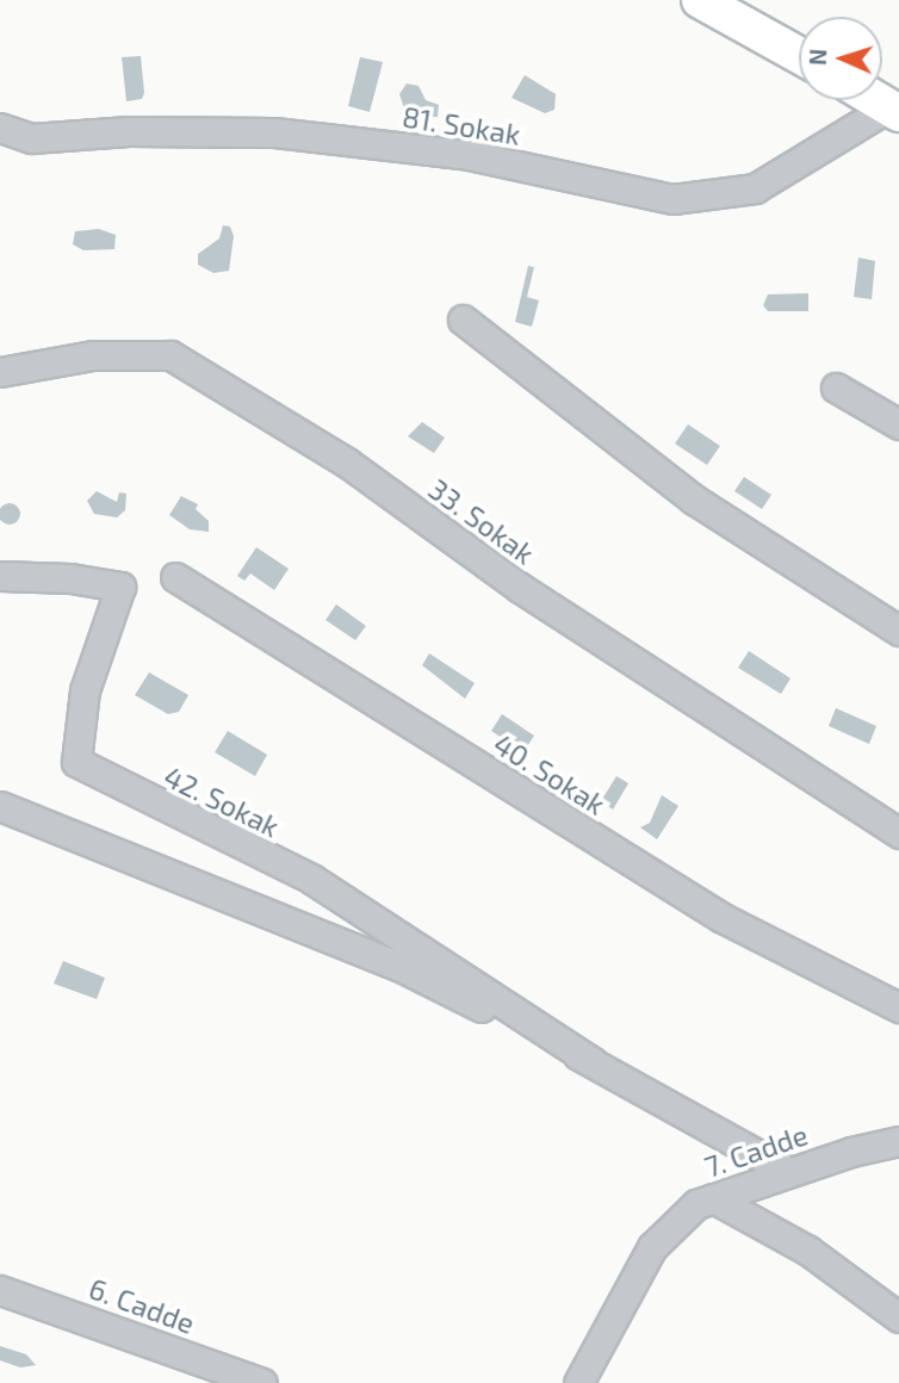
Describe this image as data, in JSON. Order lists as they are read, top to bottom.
{
  "streets": {
    "street": [
      "81. Sokak",
      "33. Sokak",
      "40. Sokak",
      "42. Sokak",
      "7. Cadde",
      "6. Cadde"
    ]
  },
  "crossings": [
    ["42. Sokak", "7. Cadde"]
  ],
  "north": "left"
}
